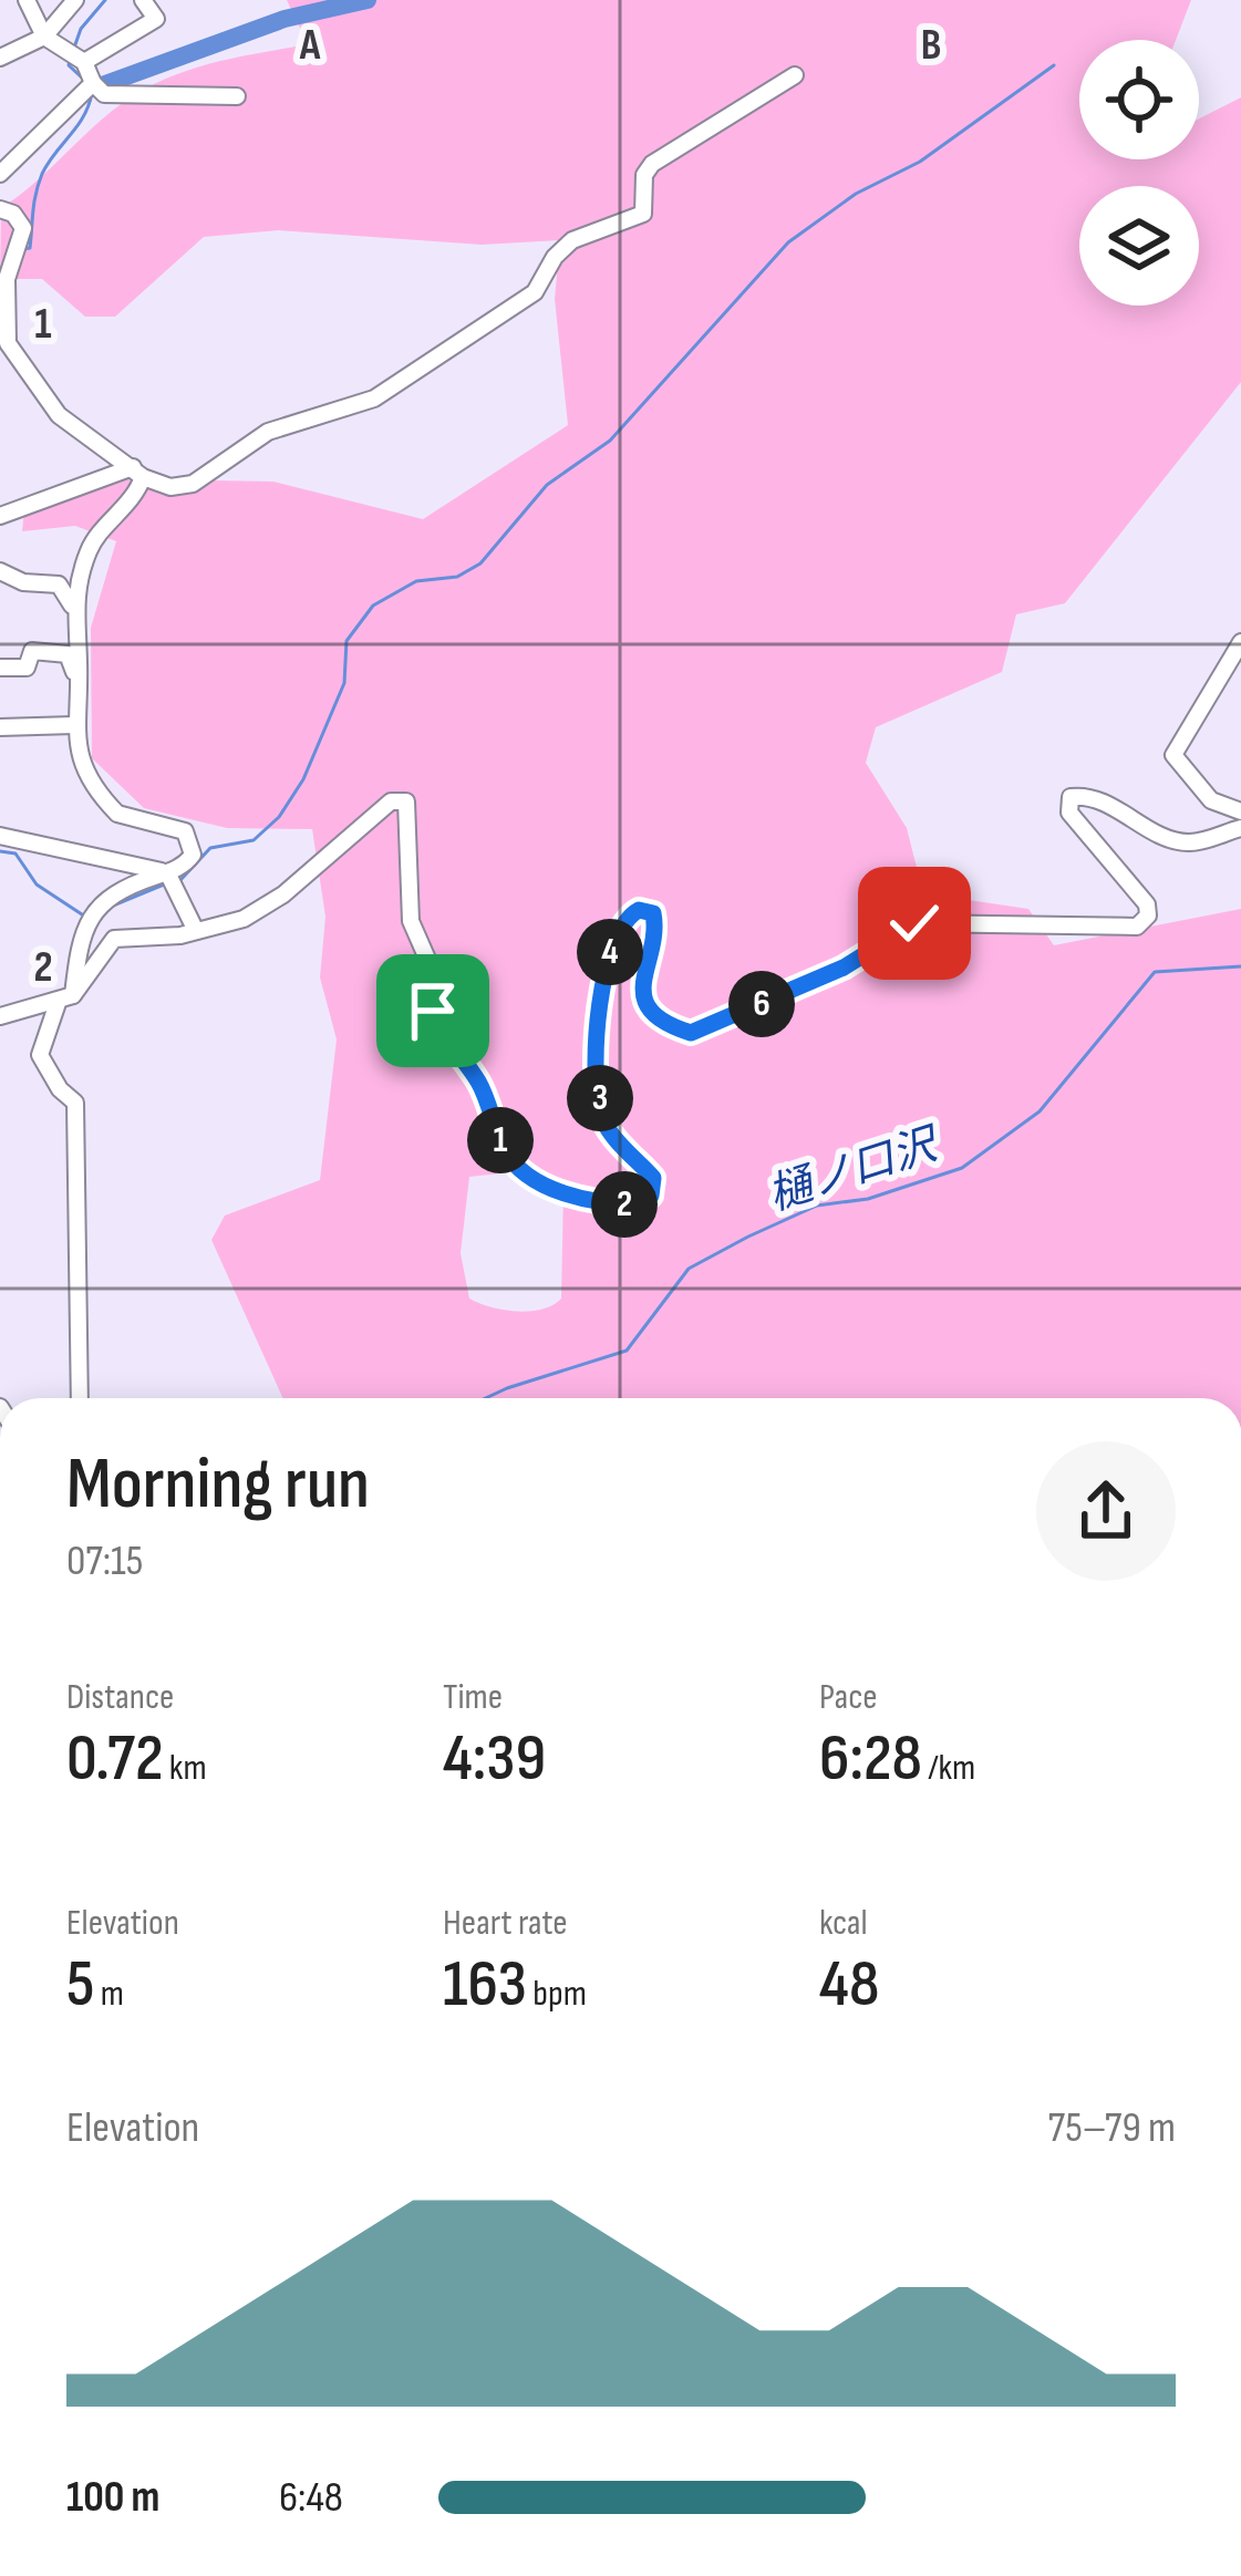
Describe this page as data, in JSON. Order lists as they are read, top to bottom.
{
  "water": ["樋ノ口沢"],
  "page": {
    "pins": [
      "4",
      "6",
      "3",
      "1",
      "2"
    ],
    "heading": ["Morning run", "07:15"],
    "stats": [
      ["Distance", "0.72 km"],
      ["Time", "4:39"],
      ["Pace", "6:28 /km"],
      ["Elevation", "5 m"],
      ["Heart rate", "163 bpm"],
      ["kcal", "48"]
    ],
    "chart": ["Elevation", "75–79 m"],
    "list": [
      {
        "name": "100 m",
        "note": "6:48"
      }
    ]
  },
  "grid": {
    "columns": ["A", "B"],
    "rows": ["1", "2"]
  }
}
